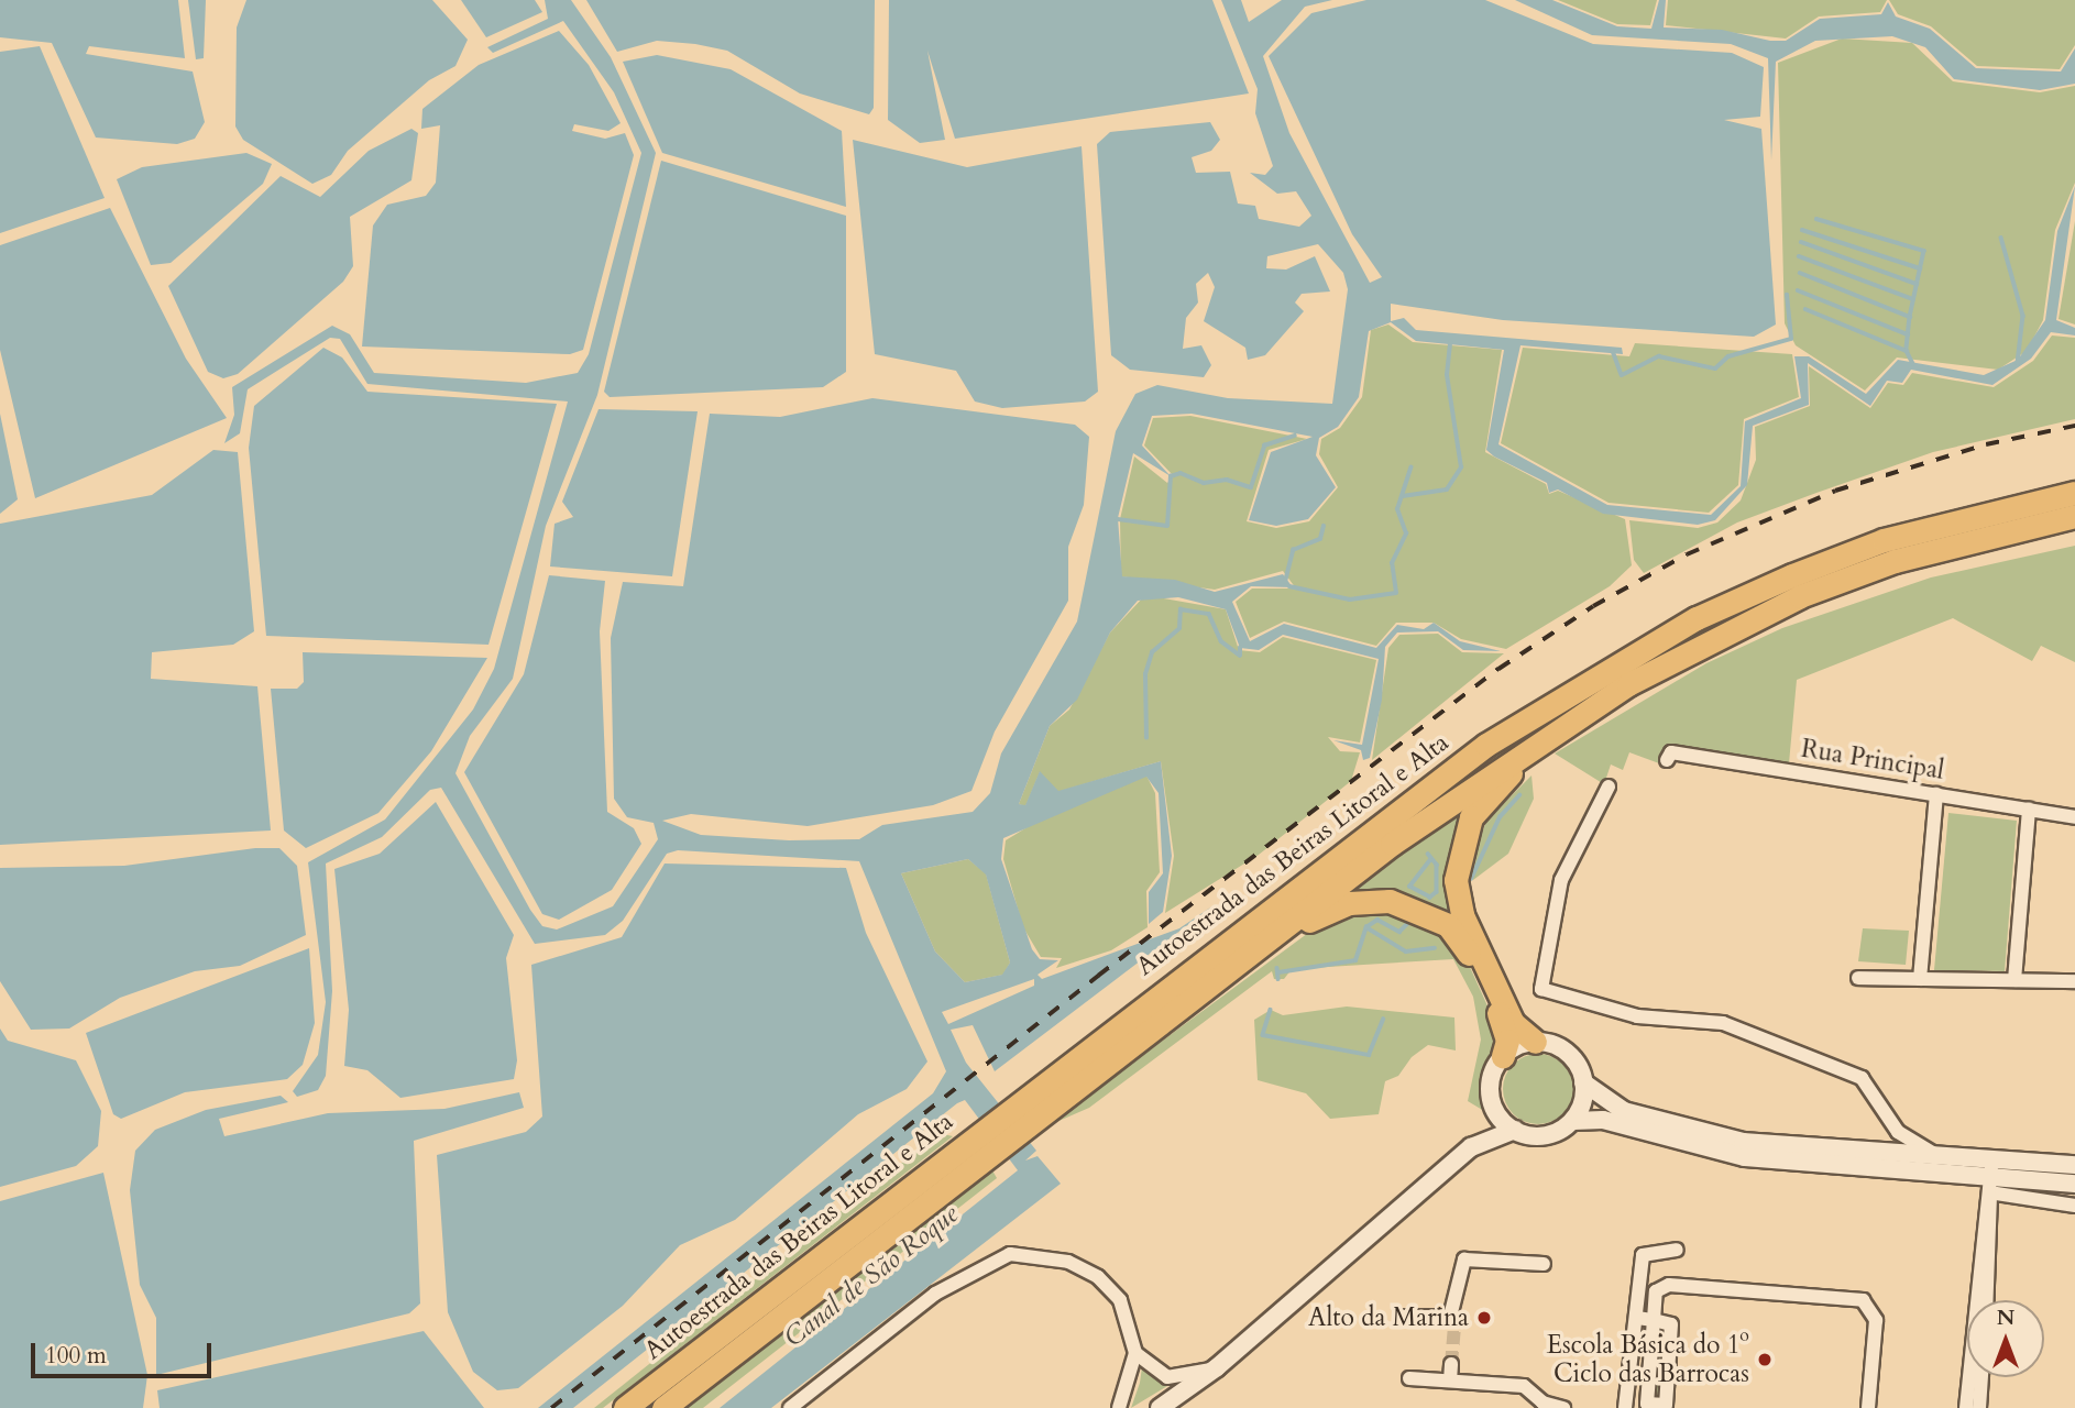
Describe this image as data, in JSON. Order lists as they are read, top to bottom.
{
  "streets": {
    "highway": ["Autoestrada das Beiras Litoral e Alta"],
    "street": ["Rua Principal"]
  },
  "water": ["Canal de São Roque"],
  "places": ["Alto da Marina", "Escola Básica do 1º Ciclo das Barrocas"],
  "scale_bar": "100 m",
  "north": "top"
}
